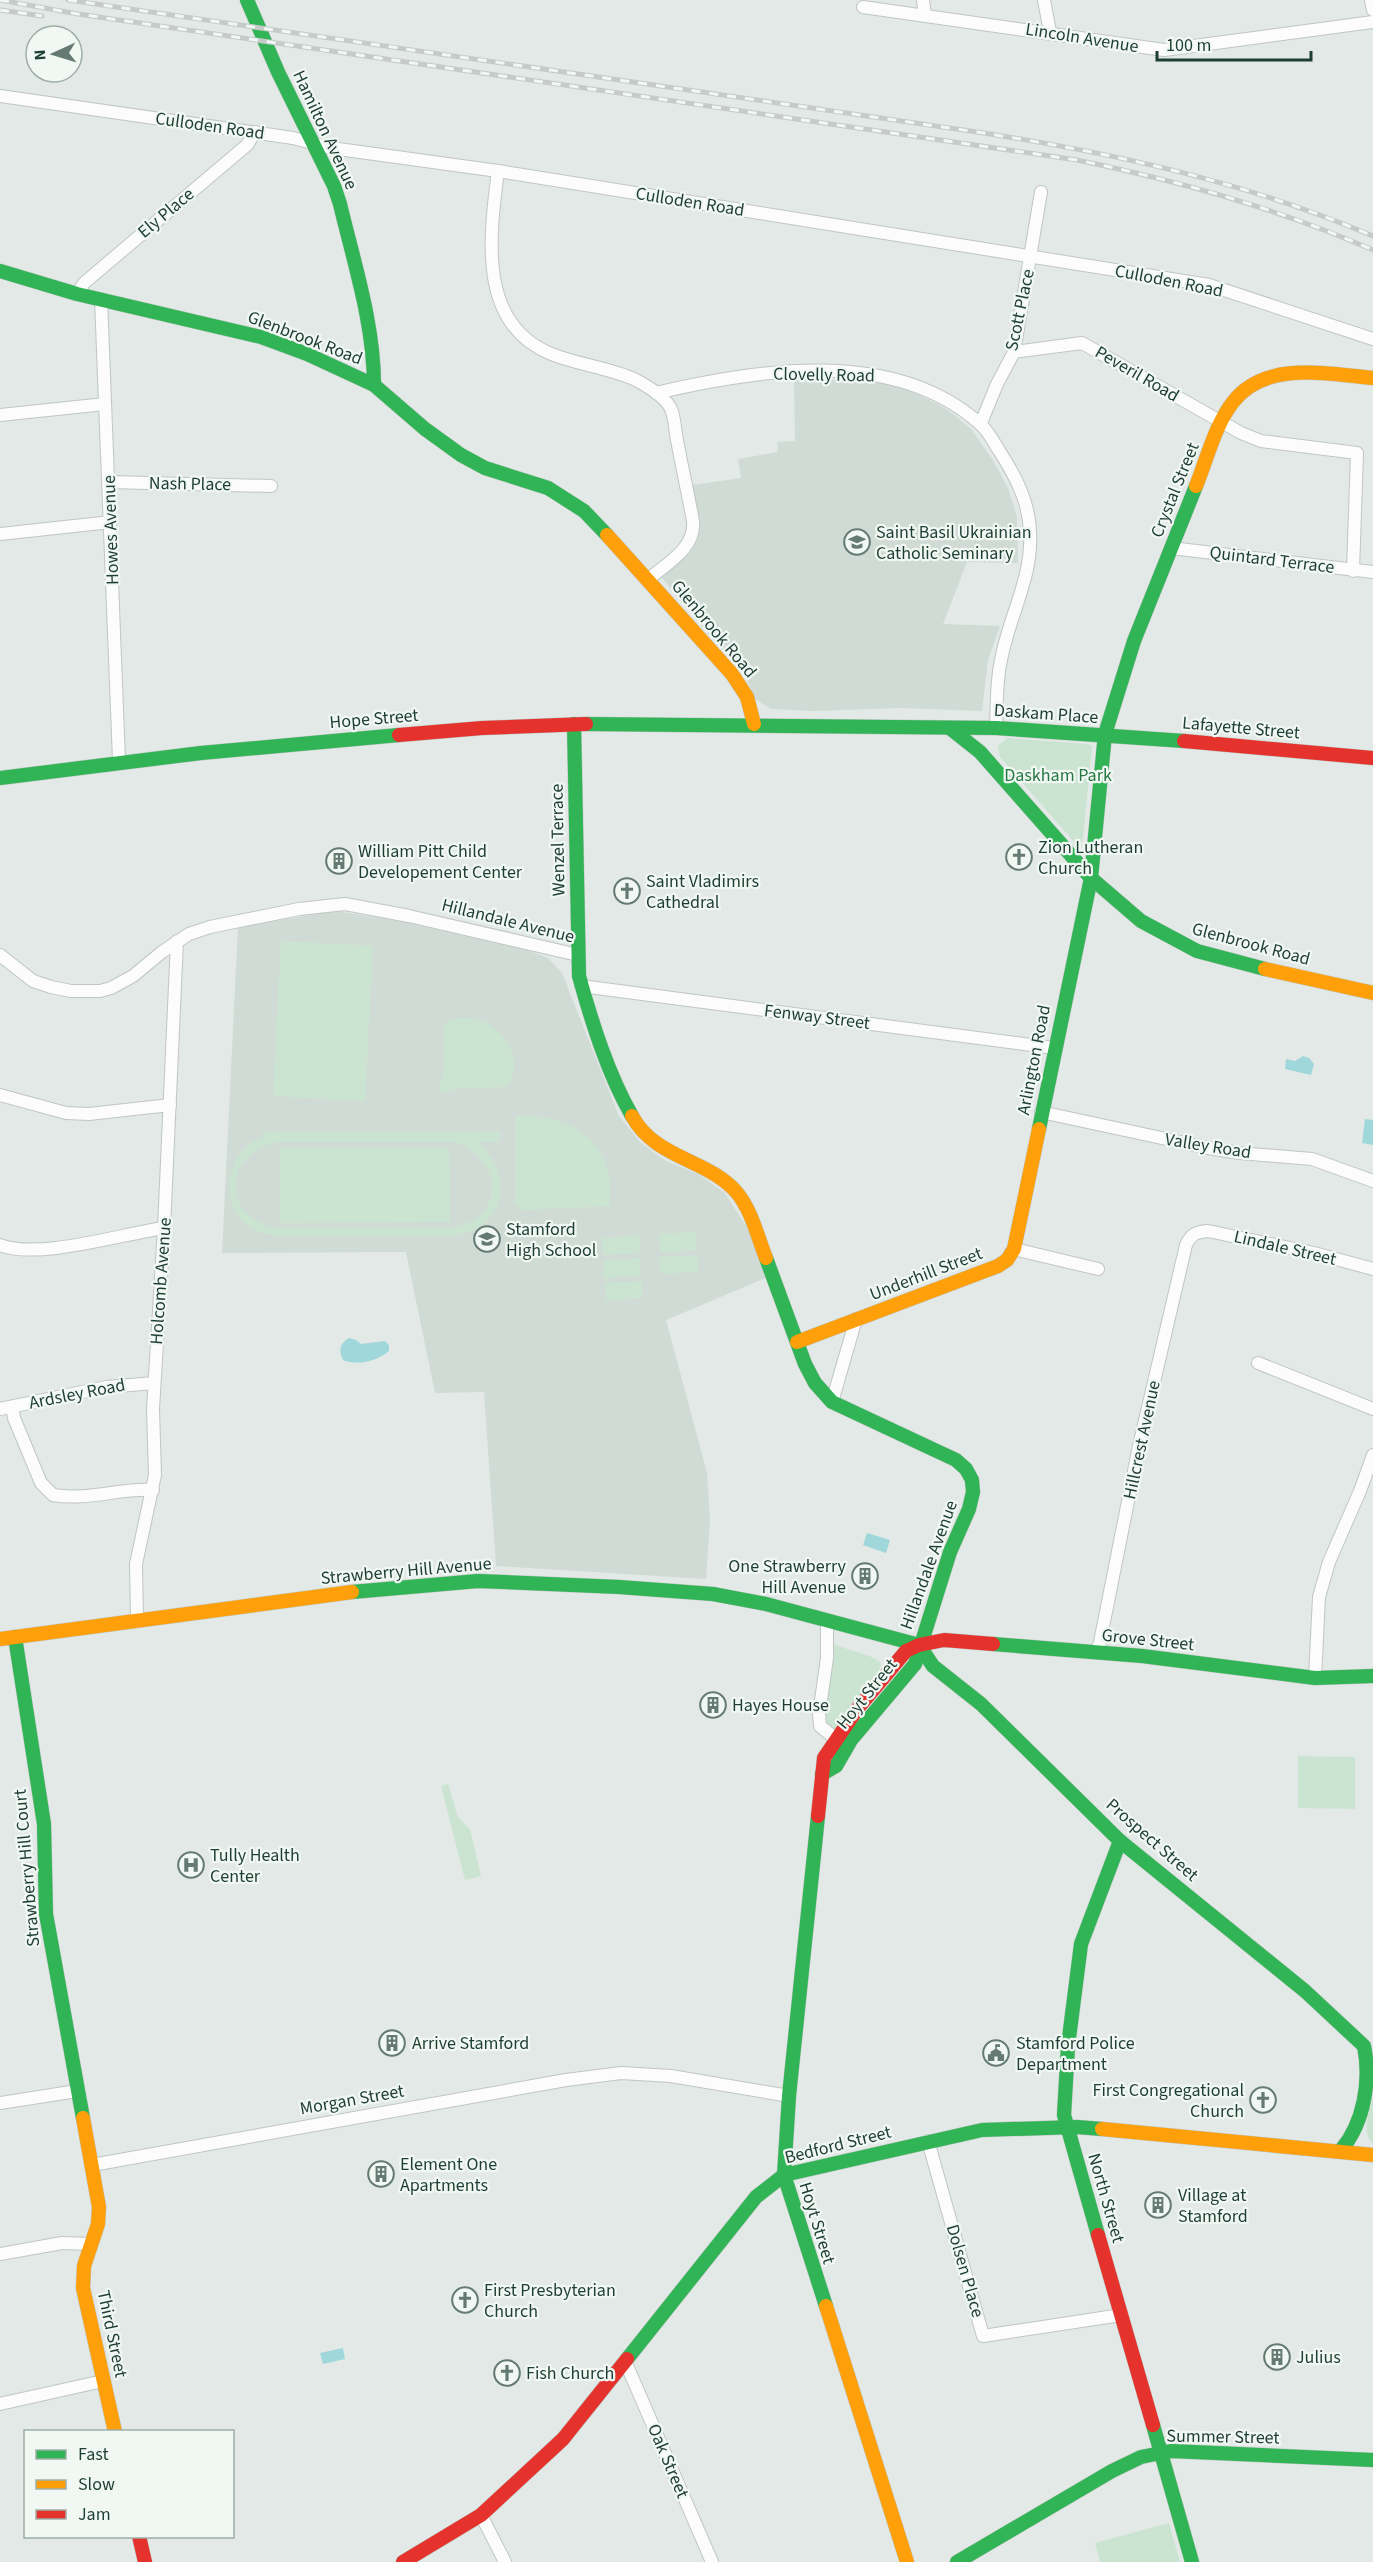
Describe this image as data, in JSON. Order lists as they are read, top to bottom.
{
  "streets": {
    "street": [
      "Lincoln Avenue",
      "Culloden Road",
      "Hamilton Avenue",
      "Ely Place",
      "Scott Place",
      "Glenbrook Road",
      "Peveril Road",
      "Clovelly Road",
      "Nash Place",
      "Crystal Street",
      "Howes Avenue",
      "Quintard Terrace",
      "Daskam Place",
      "Hope Street",
      "Lafayette Street",
      "Wenzel Terrace",
      "Hillandale Avenue",
      "Fenway Street",
      "Arlington Road",
      "Valley Road",
      "Lindale Street",
      "Underhill Street",
      "Holcomb Avenue",
      "Ardsley Road",
      "Hillcrest Avenue",
      "Strawberry Hill Avenue",
      "Grove Street",
      "Hoyt Street",
      "Prospect Street",
      "Strawberry Hill Court",
      "Morgan Street",
      "Bedford Street",
      "North Street",
      "Dolsen Place",
      "Third Street",
      "Summer Street",
      "Oak Street"
    ]
  },
  "crossings": [
    ["Culloden Road", "Hamilton Avenue"],
    ["Culloden Road", "Ely Place"],
    ["Culloden Road", "Scott Place"],
    ["Hamilton Avenue", "Glenbrook Road"],
    ["Ely Place", "Glenbrook Road"],
    ["Scott Place", "Peveril Road"],
    ["Scott Place", "Clovelly Road"],
    ["Glenbrook Road", "Howes Avenue"],
    ["Glenbrook Road", "Daskam Place"],
    ["Glenbrook Road", "Hope Street"],
    ["Glenbrook Road", "Arlington Road"],
    ["Peveril Road", "Crystal Street"],
    ["Peveril Road", "Quintard Terrace"],
    ["Clovelly Road", "Daskam Place"],
    ["Nash Place", "Howes Avenue"],
    ["Crystal Street", "Quintard Terrace"],
    ["Crystal Street", "Daskam Place"],
    ["Crystal Street", "Lafayette Street"],
    ["Howes Avenue", "Hope Street"],
    ["Daskam Place", "Lafayette Street"],
    ["Daskam Place", "Arlington Road"],
    ["Hope Street", "Wenzel Terrace"],
    ["Wenzel Terrace", "Hillandale Avenue"],
    ["Hillandale Avenue", "Fenway Street"],
    ["Hillandale Avenue", "Underhill Street"],
    ["Hillandale Avenue", "Holcomb Avenue"],
    ["Hillandale Avenue", "Strawberry Hill Avenue"],
    ["Hillandale Avenue", "Grove Street"],
    ["Hillandale Avenue", "Hoyt Street"],
    ["Hillandale Avenue", "Prospect Street"],
    ["Fenway Street", "Arlington Road"],
    ["Arlington Road", "Valley Road"],
    ["Arlington Road", "Underhill Street"],
    ["Lindale Street", "Hillcrest Avenue"],
    ["Holcomb Avenue", "Ardsley Road"],
    ["Holcomb Avenue", "Strawberry Hill Avenue"],
    ["Hillcrest Avenue", "Grove Street"],
    ["Strawberry Hill Avenue", "Grove Street"],
    ["Strawberry Hill Avenue", "Hoyt Street"],
    ["Strawberry Hill Avenue", "Prospect Street"],
    ["Strawberry Hill Avenue", "Strawberry Hill Court"],
    ["Grove Street", "Hoyt Street"],
    ["Grove Street", "Prospect Street"],
    ["Hoyt Street", "Prospect Street"],
    ["Hoyt Street", "Morgan Street"],
    ["Hoyt Street", "Bedford Street"],
    ["Prospect Street", "North Street"],
    ["Strawberry Hill Court", "Morgan Street"],
    ["Bedford Street", "North Street"],
    ["Bedford Street", "Dolsen Place"],
    ["Bedford Street", "Oak Street"],
    ["North Street", "Dolsen Place"],
    ["North Street", "Summer Street"]
  ],
  "parks": ["Daskham Park"],
  "places": {
    "school or university": ["Saint Basil Ukrainian Catholic Seminary", "Stamford High School"],
    "church": [
      "Zion Lutheran Church",
      "Saint Vladimirs Cathedral",
      "First Congregational Church",
      "First Presbyterian Church",
      "Fish Church"
    ],
    "building": [
      "William Pitt Child Developement Center",
      "One Strawberry Hill Avenue",
      "Hayes House",
      "Arrive Stamford",
      "Element One Apartments",
      "Village at Stamford",
      "Julius"
    ],
    "hospital": ["Tully Health Center"],
    "public building": ["Stamford Police Department"]
  },
  "legend": ["Fast", "Slow", "Jam"],
  "scale_bar": "100 m",
  "north": "left"
}
